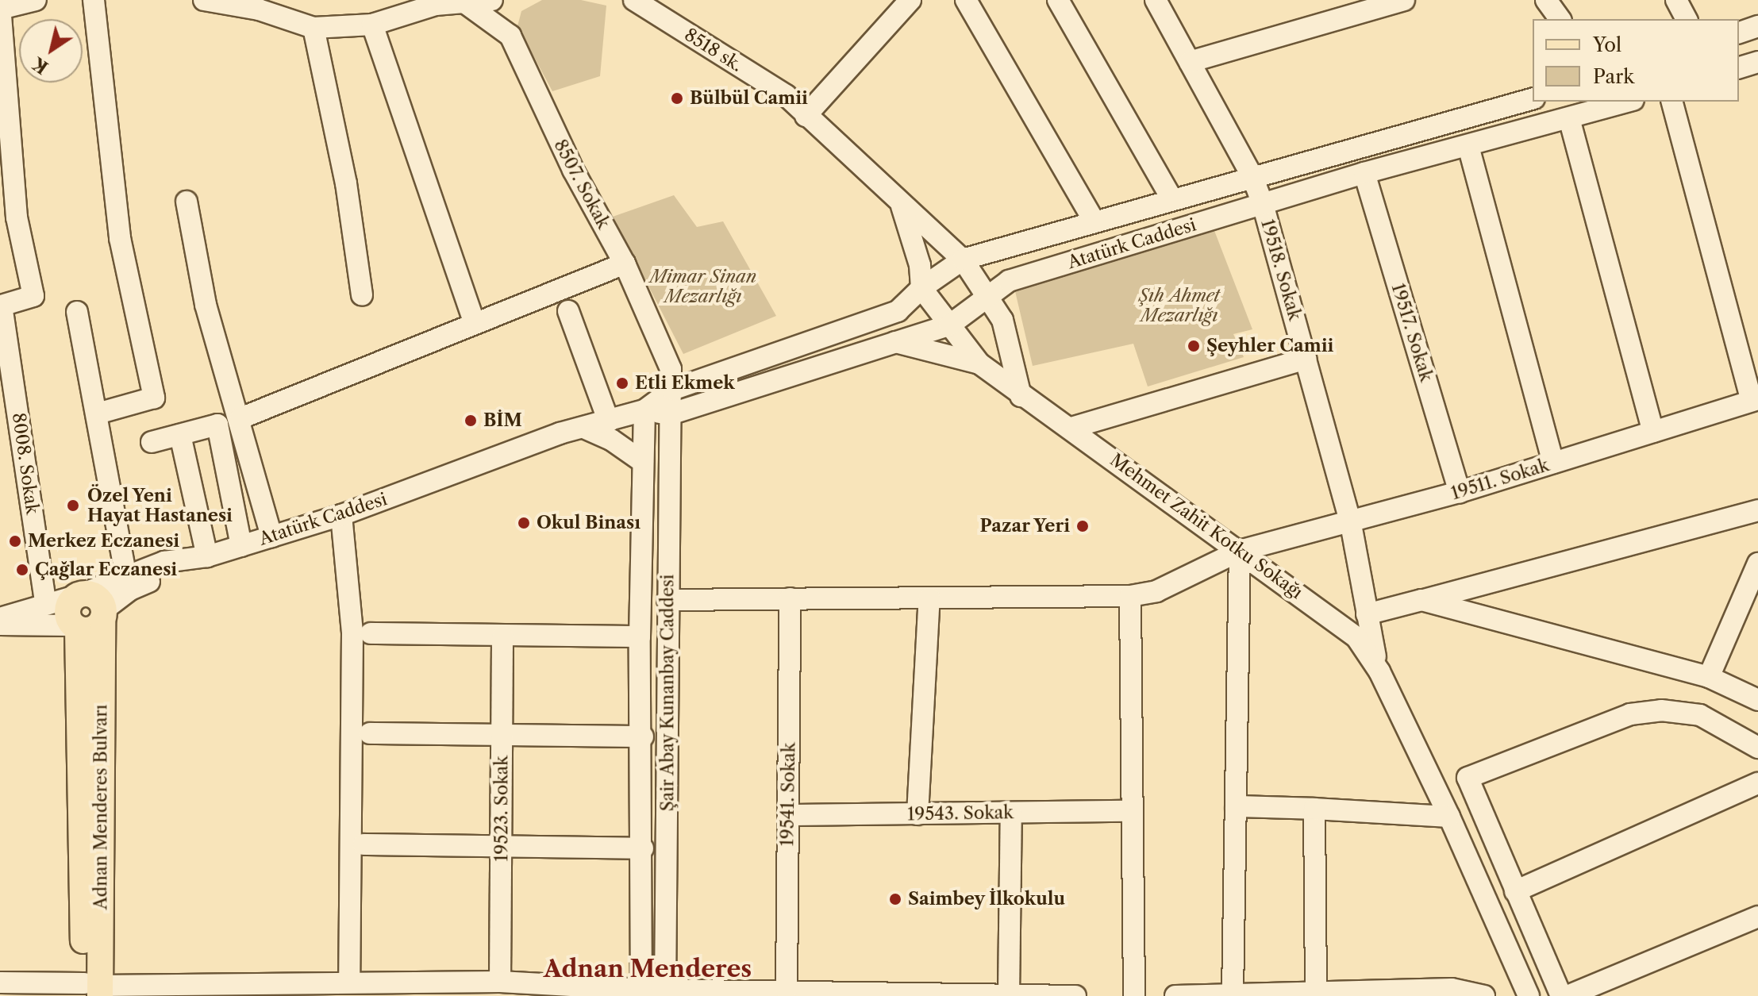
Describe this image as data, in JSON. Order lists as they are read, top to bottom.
{
  "streets": {
    "main road": ["Adnan Menderes Bulvarı"],
    "street": [
      "8518 sk.",
      "8507. Sokak",
      "Atatürk Caddesi",
      "19518. Sokak",
      "19517. Sokak",
      "8008. Sokak",
      "19511. Sokak",
      "Mehmet Zahit Kotku Sokağı",
      "Şair Abay Kunanbay Caddesi",
      "19541. Sokak",
      "19523. Sokak",
      "19543. Sokak"
    ]
  },
  "crossings": [
    ["8518 sk.", "Atatürk Caddesi"],
    ["8518 sk.", "Mehmet Zahit Kotku Sokağı"],
    ["8507. Sokak", "Atatürk Caddesi"],
    ["8507. Sokak", "Şair Abay Kunanbay Caddesi"],
    ["Atatürk Caddesi", "19518. Sokak"],
    ["Atatürk Caddesi", "19517. Sokak"],
    ["Atatürk Caddesi", "8008. Sokak"],
    ["Atatürk Caddesi", "Şair Abay Kunanbay Caddesi"],
    ["Atatürk Caddesi", "Adnan Menderes Bulvarı"],
    ["19518. Sokak", "19511. Sokak"],
    ["19518. Sokak", "Mehmet Zahit Kotku Sokağı"],
    ["19517. Sokak", "19511. Sokak"],
    ["19511. Sokak", "Mehmet Zahit Kotku Sokağı"],
    ["19511. Sokak", "Şair Abay Kunanbay Caddesi"],
    ["19511. Sokak", "19541. Sokak"],
    ["19541. Sokak", "19543. Sokak"]
  ],
  "districts": ["Adnan Menderes"],
  "parks": ["Mimar Sinan Mezarlığı", "Şıh Ahmet Mezarlığı"],
  "places": [
    "Bülbül Camii",
    "Şeyhler Camii",
    "Etli Ekmek",
    "BİM",
    "Özel Yeni Hayat Hastanesi",
    "Okul Binası",
    "Pazar Yeri",
    "Merkez Eczanesi",
    "Çağlar Eczanesi",
    "Saimbey İlkokulu"
  ],
  "legend": ["Yol", "Park"],
  "north": "bottom left"
}
